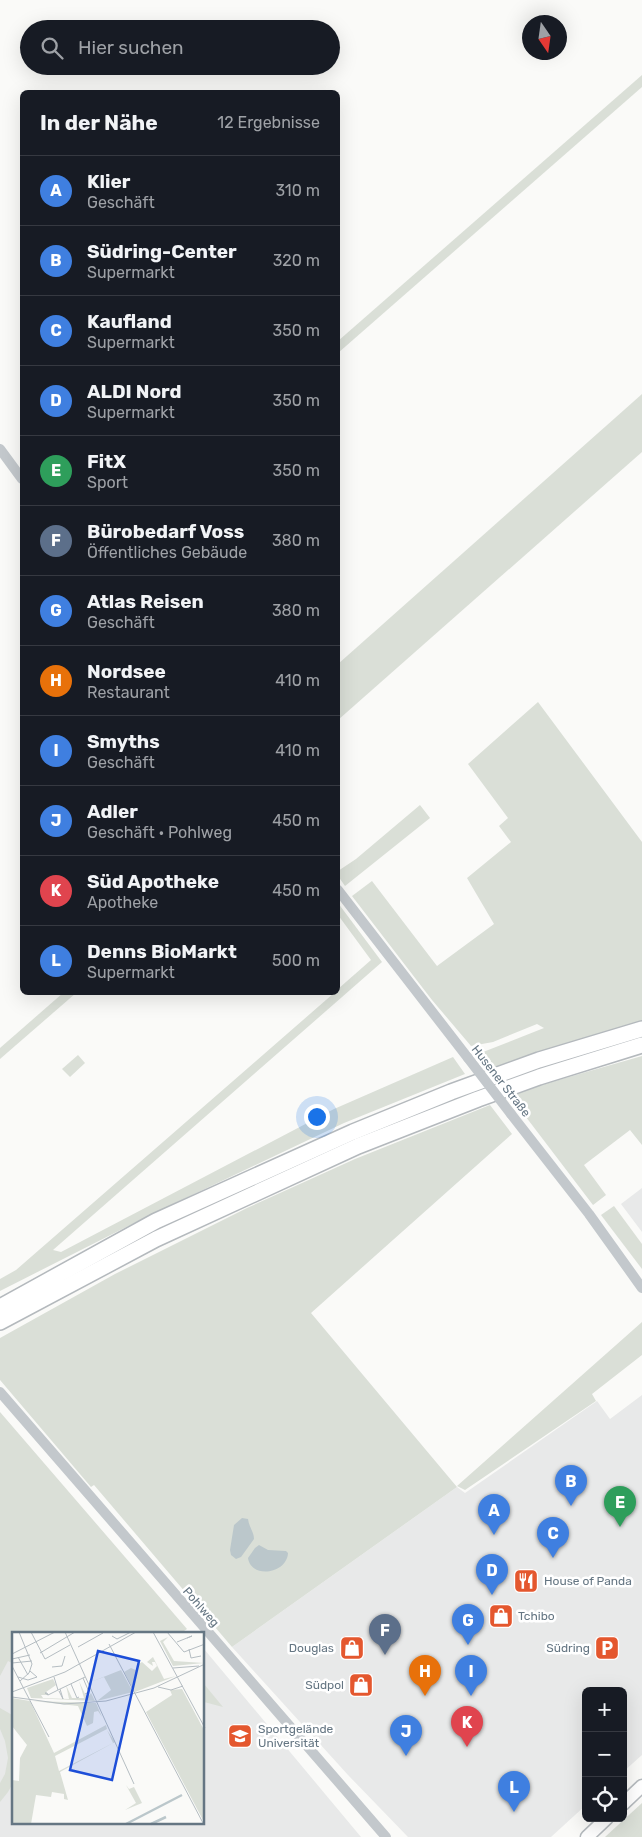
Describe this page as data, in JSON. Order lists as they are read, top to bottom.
{
  "streets": {
    "street": ["Husener Straße", "Pohlweg"]
  },
  "places": {
    "restaurant": ["House of Panda"],
    "shop": ["Tchibo", "Douglas", "Südpol"],
    "parking": ["Südring"],
    "school or university": ["Sportgelände Universität"]
  },
  "north": "bottom",
  "page": {
    "search": "Hier suchen",
    "heading": ["In der Nähe", "12 Ergebnisse"],
    "list": [
      {
        "mark": "A",
        "name": "Klier",
        "note": "Geschäft",
        "value": "310 m"
      },
      {
        "mark": "B",
        "name": "Südring-Center",
        "note": "Supermarkt",
        "value": "320 m"
      },
      {
        "mark": "C",
        "name": "Kaufland",
        "note": "Supermarkt",
        "value": "350 m"
      },
      {
        "mark": "D",
        "name": "ALDI Nord",
        "note": "Supermarkt",
        "value": "350 m"
      },
      {
        "mark": "E",
        "name": "FitX",
        "note": "Sport",
        "value": "350 m"
      },
      {
        "mark": "F",
        "name": "Bürobedarf Voss",
        "note": "Öffentliches Gebäude",
        "value": "380 m"
      },
      {
        "mark": "G",
        "name": "Atlas Reisen",
        "note": "Geschäft",
        "value": "380 m"
      },
      {
        "mark": "H",
        "name": "Nordsee",
        "note": "Restaurant",
        "value": "410 m"
      },
      {
        "mark": "I",
        "name": "Smyths",
        "note": "Geschäft",
        "value": "410 m"
      },
      {
        "mark": "J",
        "name": "Adler",
        "note": "Geschäft · Pohlweg",
        "value": "450 m"
      },
      {
        "mark": "K",
        "name": "Süd Apotheke",
        "note": "Apotheke",
        "value": "450 m"
      },
      {
        "mark": "L",
        "name": "Denns BioMarkt",
        "note": "Supermarkt",
        "value": "500 m"
      }
    ],
    "pins": [
      "B",
      "E",
      "A",
      "C",
      "D",
      "G",
      "F",
      "H",
      "I",
      "K",
      "J",
      "L"
    ],
    "map_buttons": ["+", "−"]
  }
}
